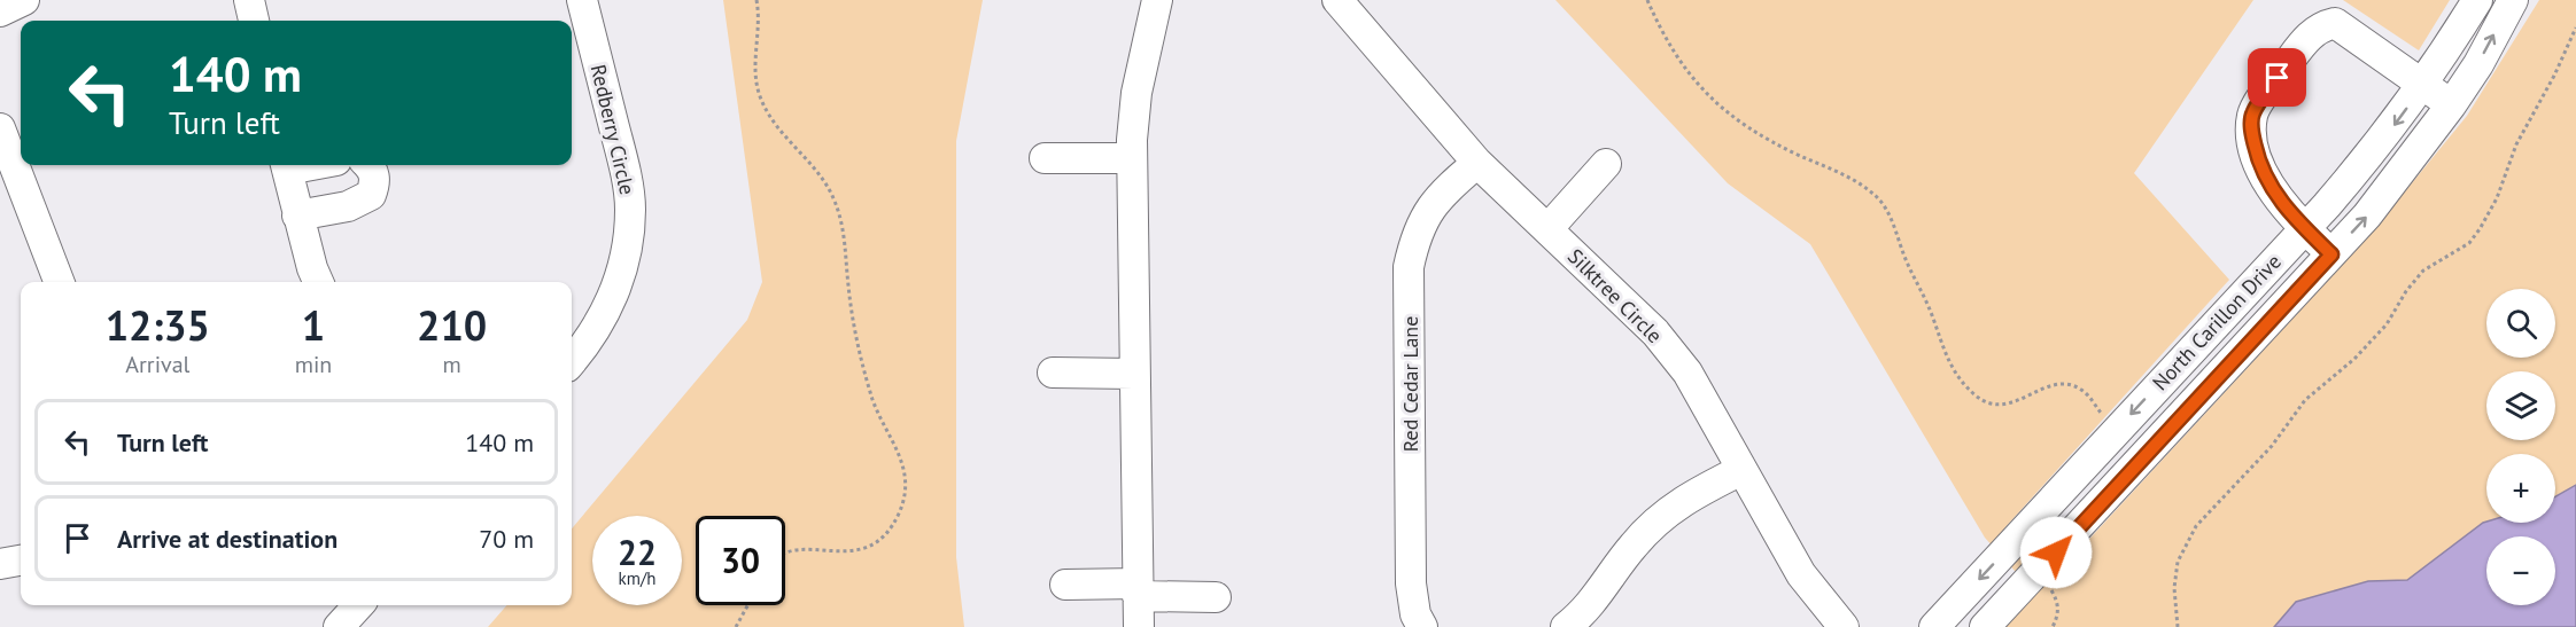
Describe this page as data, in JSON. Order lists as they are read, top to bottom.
{
  "streets": {
    "street": [
      "Redberry Circle",
      "Silktree Circle",
      "North Carillon Drive",
      "Red Cedar Lane"
    ]
  },
  "crossings": [
    ["Silktree Circle", "Red Cedar Lane"]
  ],
  "page": {
    "turn": ["140 m", "Turn left"],
    "eta": [
      "12:35",
      "Arrival",
      "1",
      "min",
      "210",
      "m"
    ],
    "map_buttons": ["+", "−"],
    "list": [
      {
        "name": "Turn left",
        "value": "140 m"
      },
      {
        "name": "Arrive at destination",
        "value": "70 m"
      }
    ],
    "speed": "22 km/h",
    "limit": "30"
  }
}
